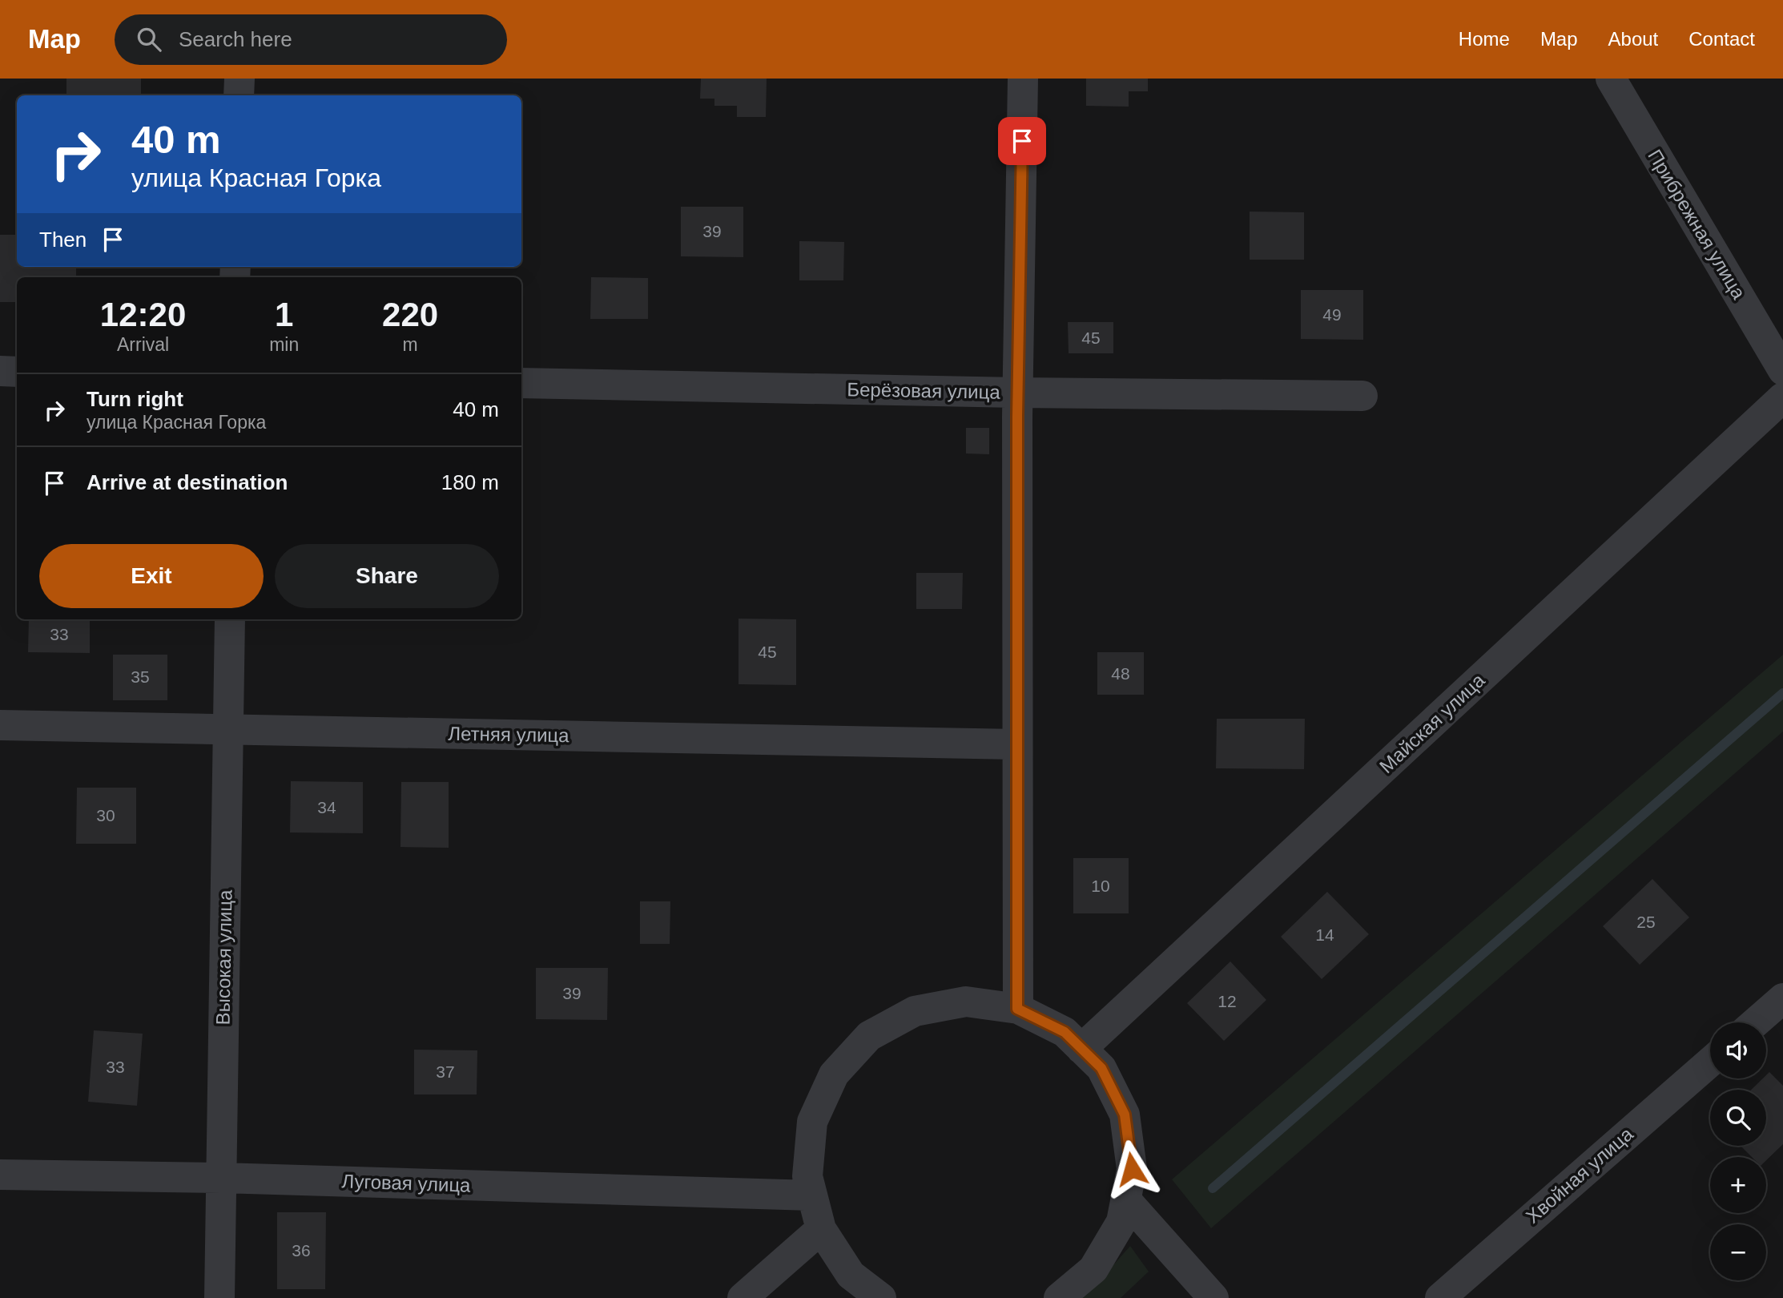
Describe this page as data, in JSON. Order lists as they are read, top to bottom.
{
  "streets": {
    "street": [
      "Прибрежная улица",
      "Берёзовая улица",
      "Майская улица",
      "Летняя улица",
      "Высокая улица",
      "Хвойная улица",
      "Луговая улица"
    ]
  },
  "crossings": [
    ["Летняя улица", "Высокая улица"],
    ["Высокая улица", "Луговая улица"]
  ],
  "house_numbers": [
    "39",
    "49",
    "45",
    "33",
    "45",
    "48",
    "35",
    "34",
    "30",
    "10",
    "25",
    "14",
    "39",
    "12",
    "33",
    "37",
    "36"
  ],
  "page": {
    "header": "Map",
    "search": "Search here",
    "nav": [
      "Home",
      "Map",
      "About",
      "Contact"
    ],
    "turn": ["40 m", "улица Красная Горка"],
    "then": "Then",
    "eta": [
      "12:20",
      "Arrival",
      "1",
      "min",
      "220",
      "m"
    ],
    "list": [
      {
        "name": "Turn right",
        "note": "улица Красная Горка",
        "value": "40 m"
      },
      {
        "name": "Arrive at destination",
        "value": "180 m"
      }
    ],
    "buttons": ["Exit", "Share"],
    "map_buttons": ["+", "−"]
  }
}
